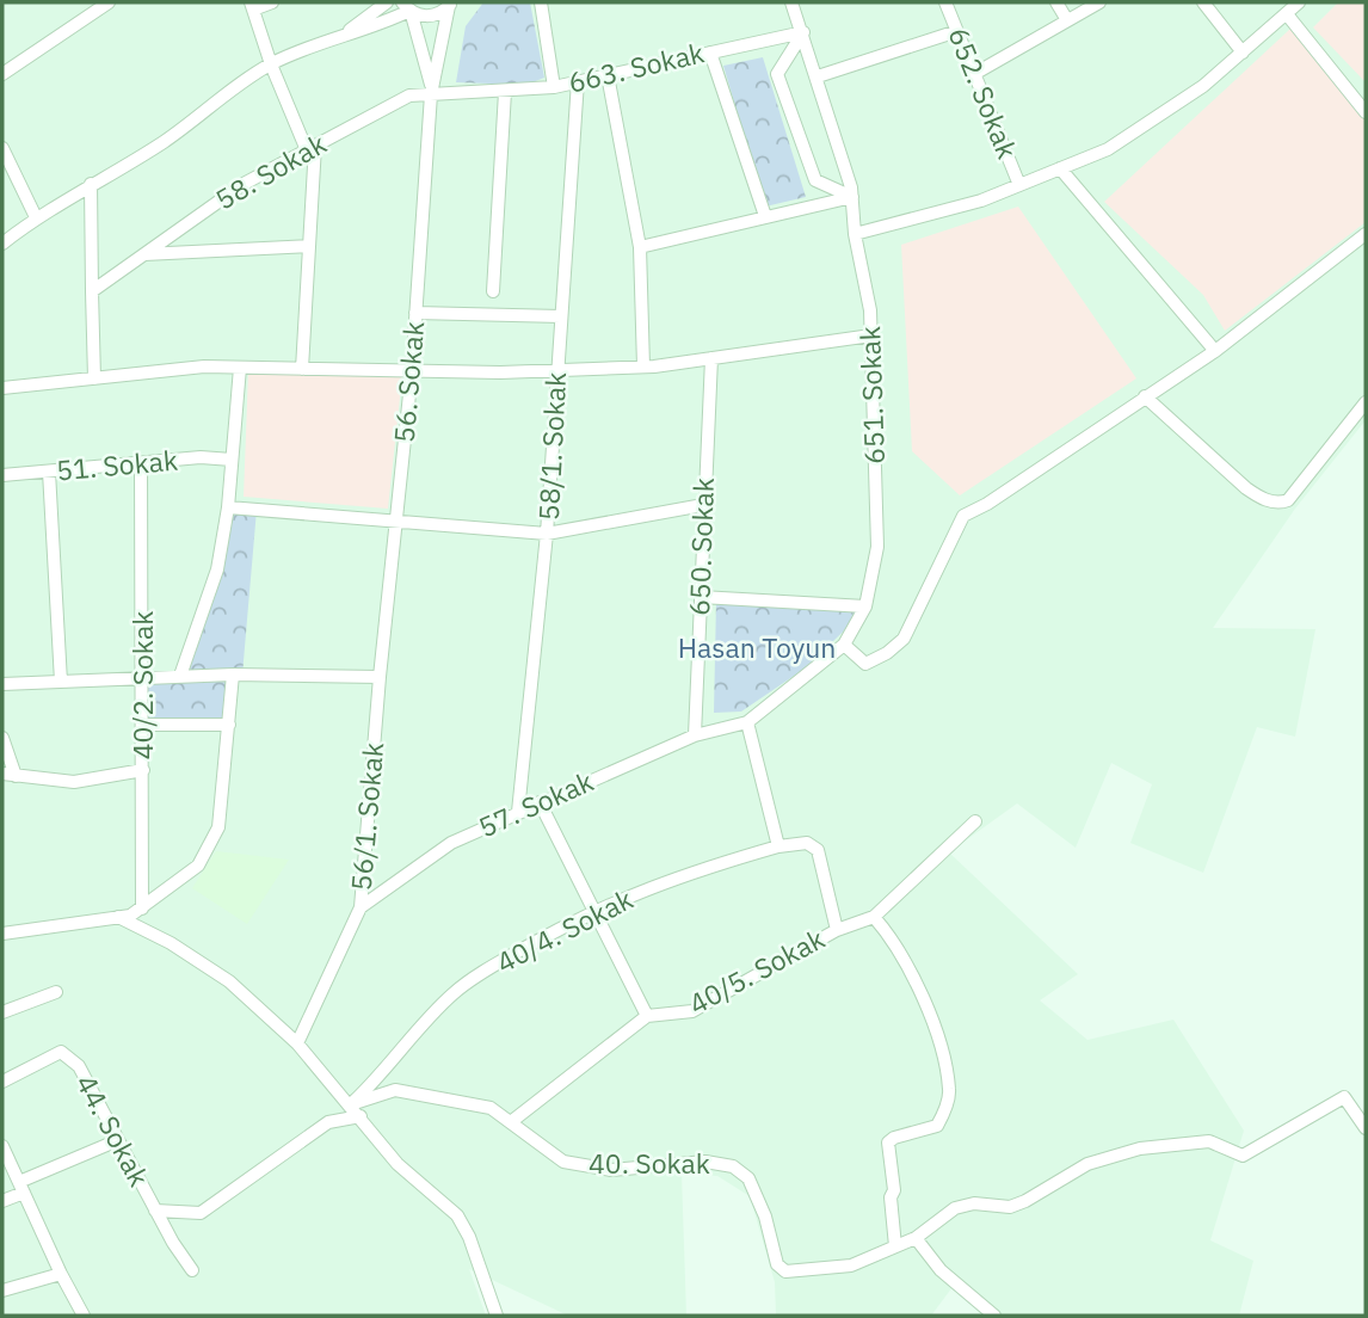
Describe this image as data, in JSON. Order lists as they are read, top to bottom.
{
  "streets": {
    "street": [
      "663. Sokak",
      "652. Sokak",
      "58. Sokak",
      "56. Sokak",
      "651. Sokak",
      "58/1. Sokak",
      "51. Sokak",
      "650. Sokak",
      "40/2. Sokak",
      "57. Sokak",
      "56/1. Sokak",
      "40/4. Sokak",
      "40/5. Sokak",
      "44. Sokak",
      "40. Sokak"
    ]
  },
  "crossings": [
    ["663. Sokak", "58. Sokak"],
    ["663. Sokak", "651. Sokak"],
    ["663. Sokak", "58/1. Sokak"],
    ["58. Sokak", "56. Sokak"],
    ["56. Sokak", "56/1. Sokak"],
    ["651. Sokak", "57. Sokak"],
    ["58/1. Sokak", "57. Sokak"],
    ["51. Sokak", "40/2. Sokak"],
    ["650. Sokak", "57. Sokak"],
    ["57. Sokak", "56/1. Sokak"],
    ["40/4. Sokak", "40/5. Sokak"]
  ],
  "parks": ["Hasan Toyun"]
}
